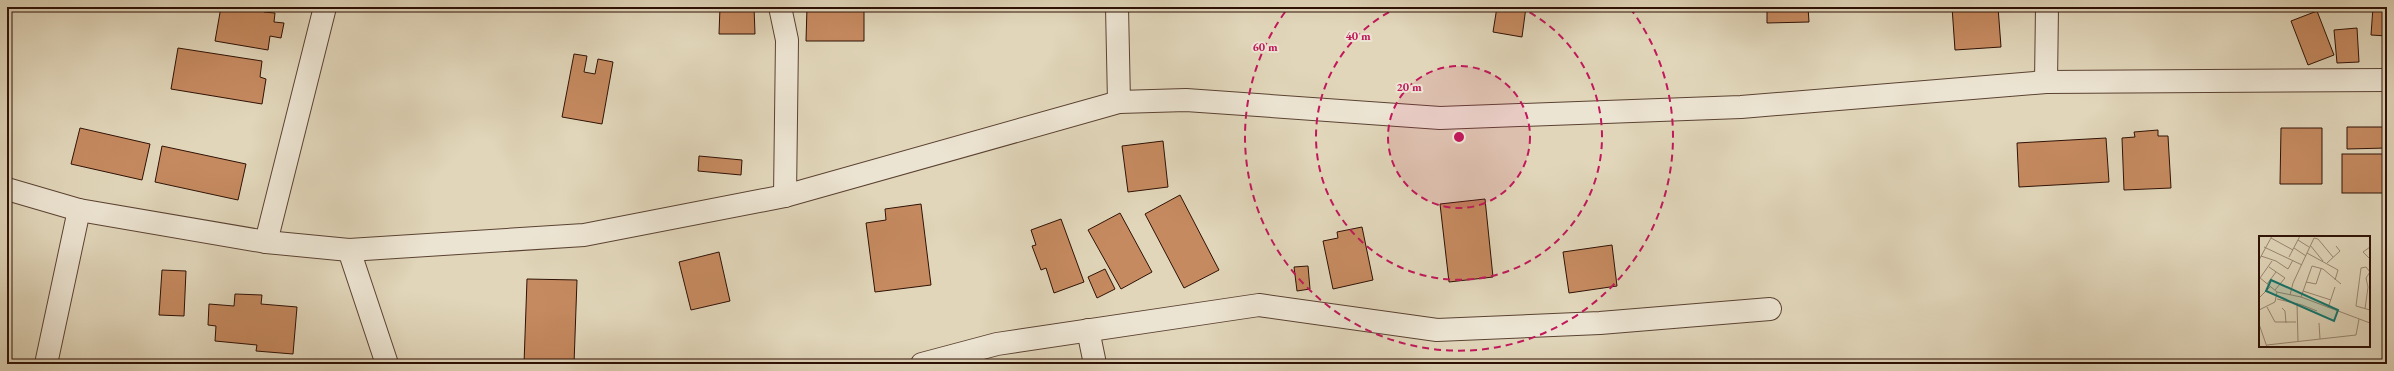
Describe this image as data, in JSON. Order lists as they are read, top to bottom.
{
  "rings": ["40 m", "60 m", "20 m"]
}
